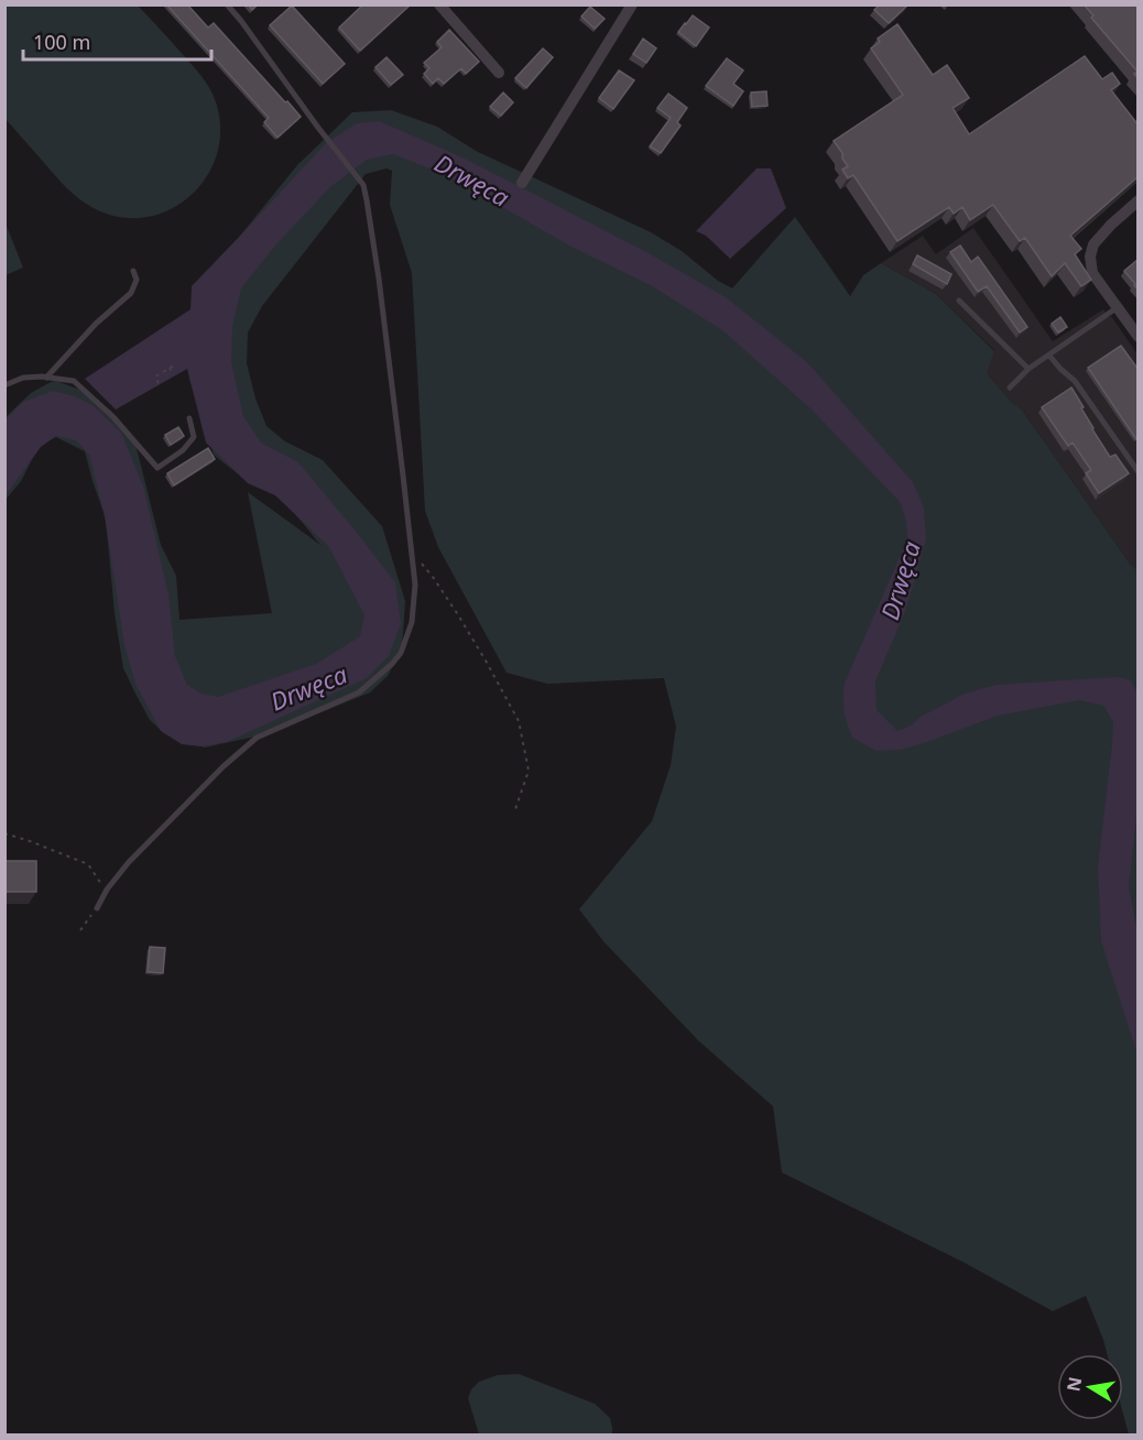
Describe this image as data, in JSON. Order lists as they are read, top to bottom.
{
  "water": ["Drwęca"],
  "scale_bar": "100 m",
  "north": "left"
}
